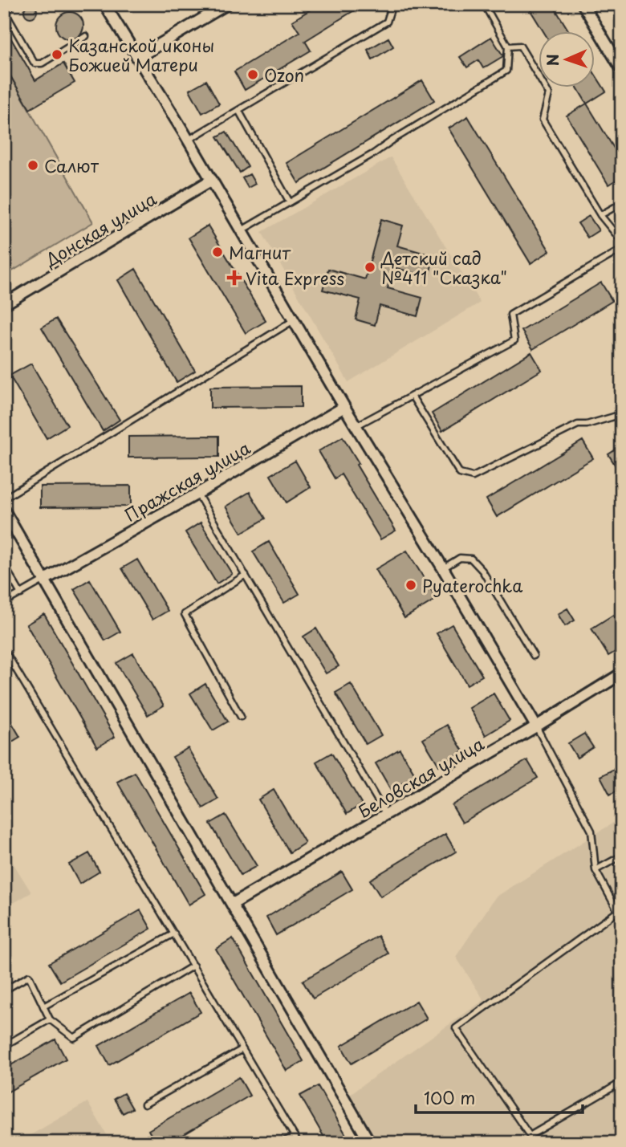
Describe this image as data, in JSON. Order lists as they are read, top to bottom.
{
  "streets": {
    "street": ["Донская улица", "Пражская улица", "Беловская улица"]
  },
  "places": {
    "other": [
      "Казанской иконы Божией Матери",
      "Ozon",
      "Салют",
      "Магнит",
      "Детский сад №411 \"Сказка\"",
      "Pyaterochka"
    ],
    "health": ["Vita Express"]
  },
  "scale_bar": "100 m",
  "north": "left"
}
